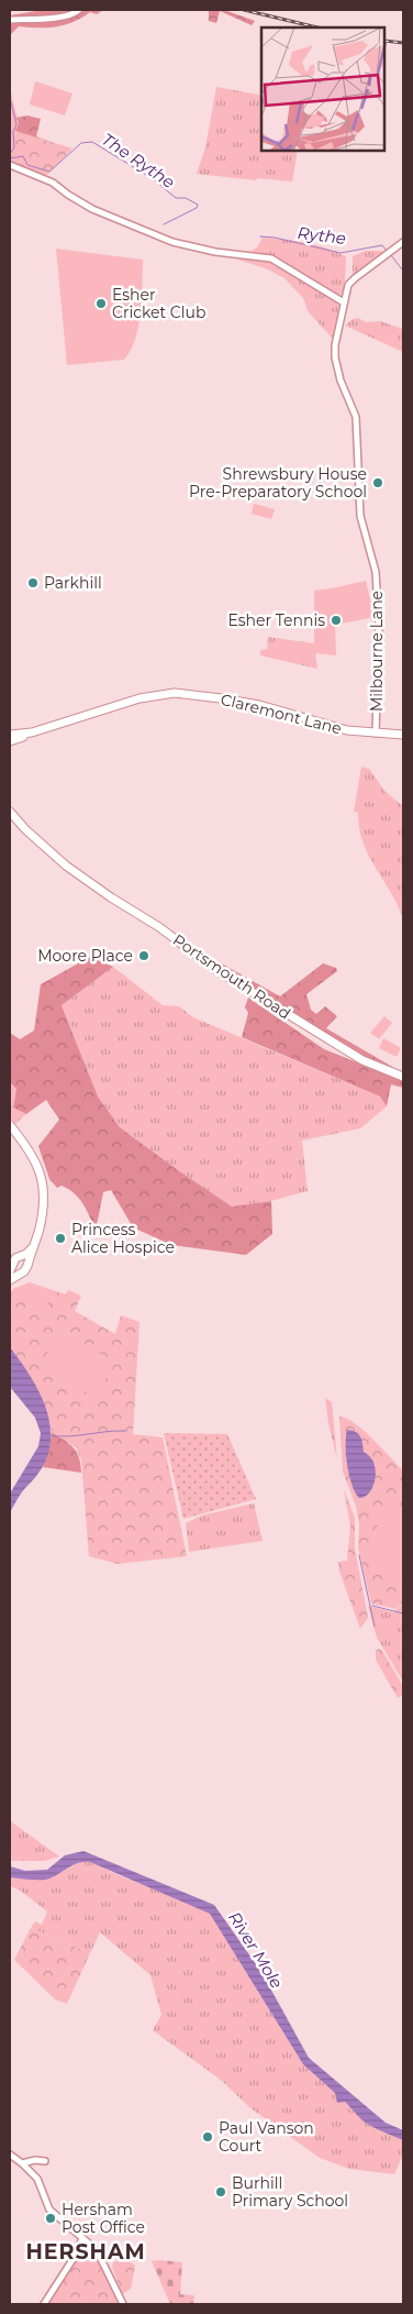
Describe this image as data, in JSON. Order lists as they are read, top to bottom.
{
  "streets": {
    "main road": ["Claremont Lane", "Portsmouth Road"],
    "street": ["Milbourne Lane"]
  },
  "crossings": [
    ["Milbourne Lane", "Claremont Lane"]
  ],
  "districts": ["HERSHAM"],
  "water": ["The Rythe", "Rythe", "River Mole"],
  "places": [
    "Esher Cricket Club",
    "Shrewsbury House Pre-Preparatory School",
    "Parkhill",
    "Esher Tennis",
    "Moore Place",
    "Princess Alice Hospice",
    "Paul Vanson Court",
    "Burhill Primary School",
    "Hersham Post Office"
  ]
}
